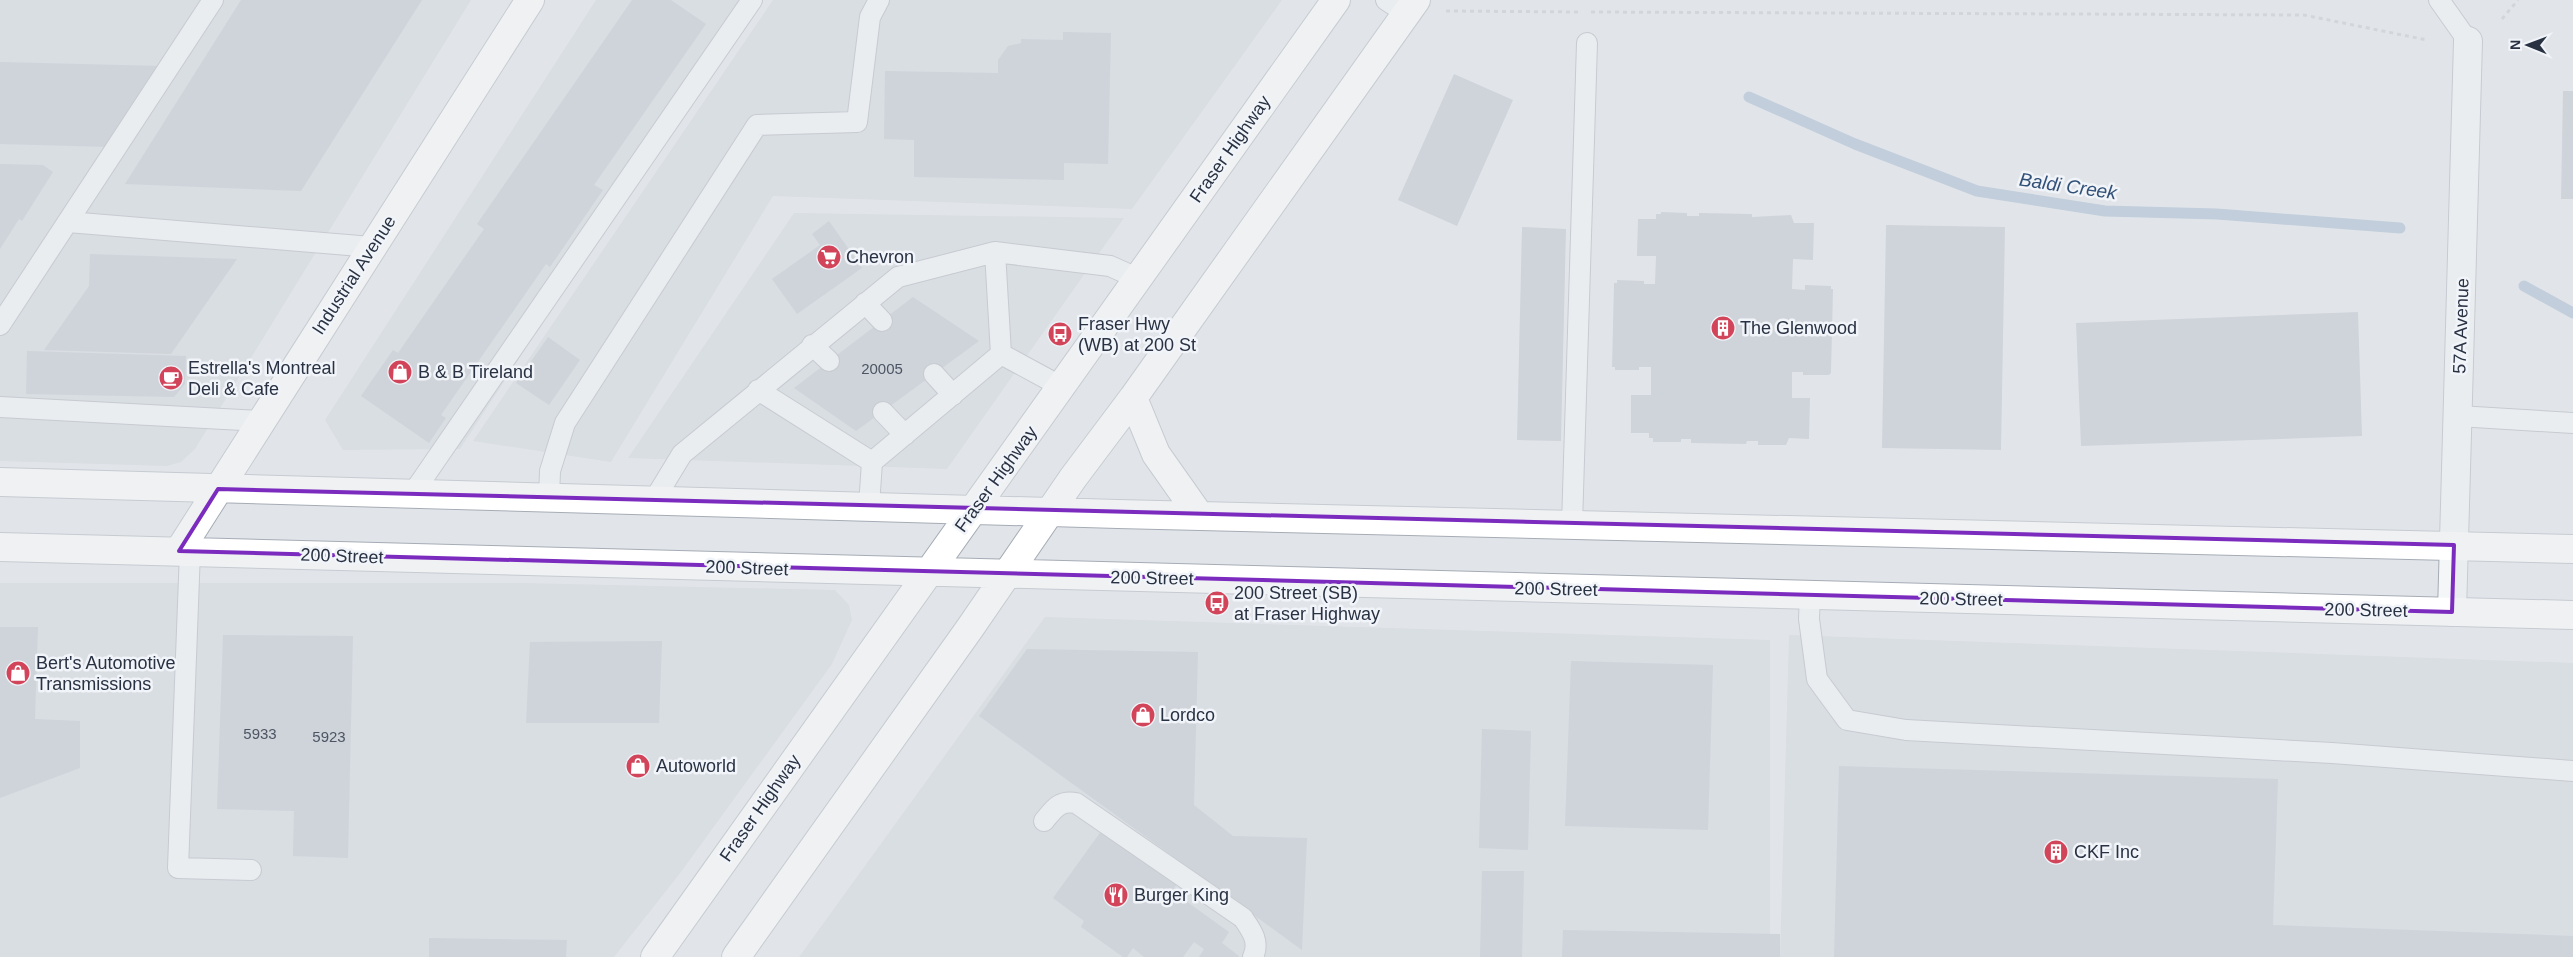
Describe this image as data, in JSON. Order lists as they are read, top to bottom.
{
  "streets": {
    "main road": ["Fraser Highway", "Industrial Avenue", "200 Street"],
    "street": ["57A Avenue"]
  },
  "crossings": [
    ["Fraser Highway", "200 Street"],
    ["Industrial Avenue", "200 Street"],
    ["57A Avenue", "200 Street"]
  ],
  "water": ["Baldi Creek"],
  "places": {
    "supermarket": ["Chevron"],
    "building": ["The Glenwood", "CKF Inc"],
    "bus stop": ["Fraser Hwy (WB) at 200 St", "200 Street (SB) at Fraser Highway"],
    "shop": [
      "B & B Tireland",
      "Bert's Automotive Transmissions",
      "Lordco",
      "Autoworld"
    ],
    "cafe": ["Estrella's Montreal Deli & Cafe"],
    "restaurant": ["Burger King"]
  },
  "house_numbers": ["20005", "5933", "5923"],
  "north": "left"
}
